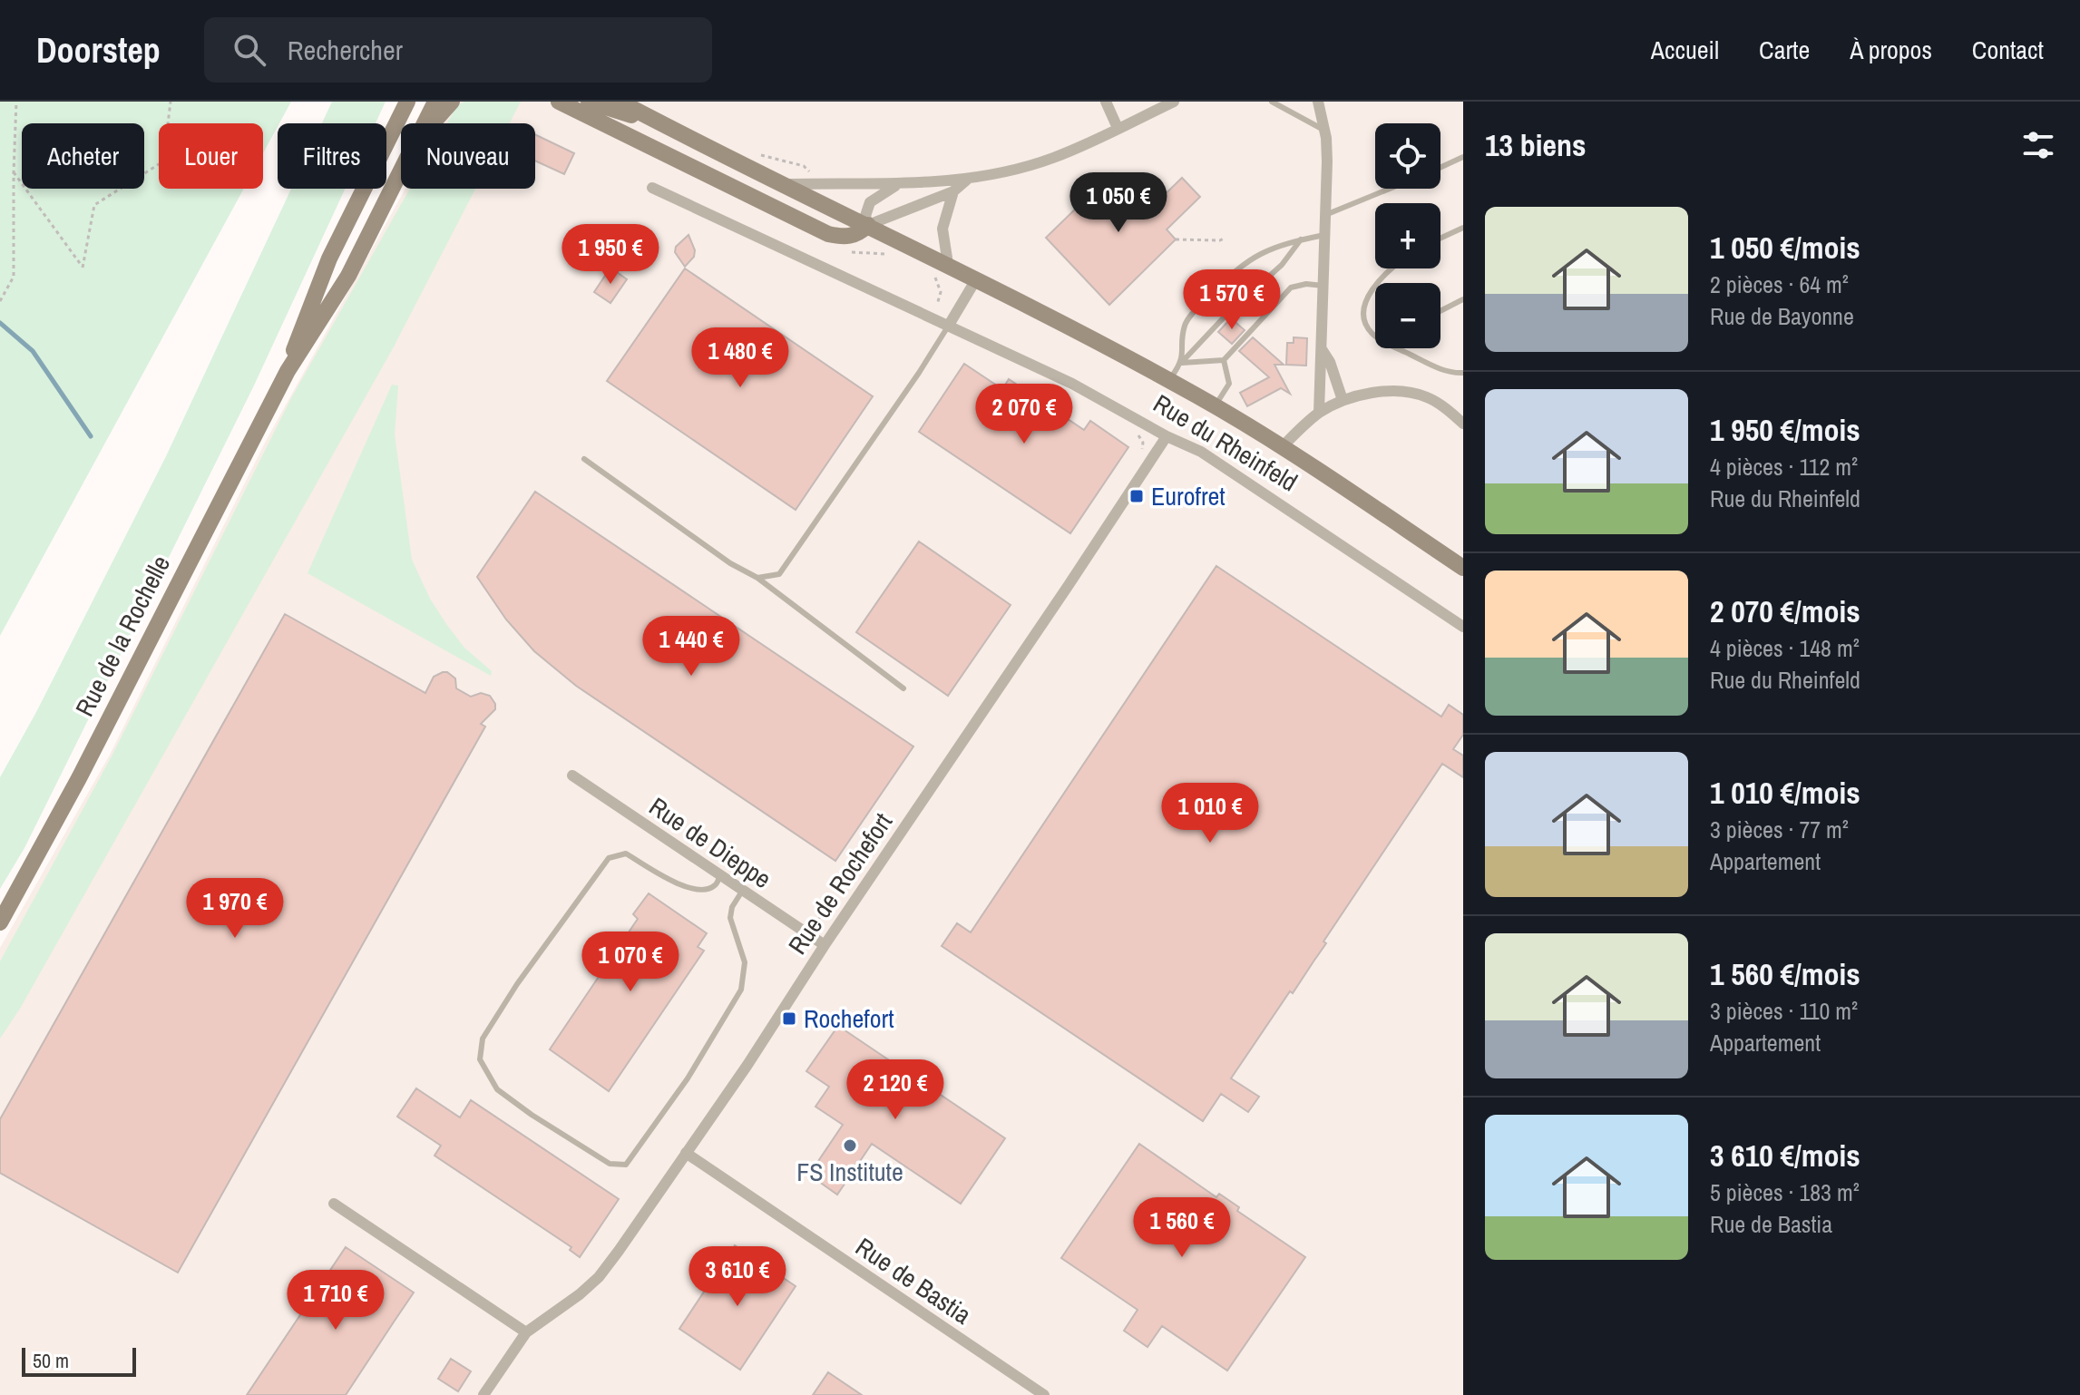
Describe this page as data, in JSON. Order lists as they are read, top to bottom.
{
  "streets": {
    "street": [
      "Rue du Rheinfeld",
      "Rue de la Rochelle",
      "Rue de Dieppe",
      "Rue de Rochefort",
      "Rue de Bastia"
    ]
  },
  "crossings": [
    ["Rue du Rheinfeld", "Rue de Rochefort"],
    ["Rue de Dieppe", "Rue de Rochefort"],
    ["Rue de Rochefort", "Rue de Bastia"]
  ],
  "places": {
    "transit": ["Eurofret", "Rochefort"],
    "other": ["FS Institute"]
  },
  "scale_bar": "50 m",
  "page": {
    "header": "Doorstep",
    "search": "Rechercher",
    "nav": [
      "Accueil",
      "Carte",
      "À propos",
      "Contact"
    ],
    "heading": "13 biens",
    "map_buttons": ["+", "−"],
    "chip": [
      "Acheter",
      "Louer",
      "Filtres",
      "Nouveau"
    ],
    "price": [
      "1 050 €",
      "1 950 €",
      "1 570 €",
      "1 480 €",
      "2 070 €",
      "1 440 €",
      "1 010 €",
      "1 970 €",
      "1 070 €",
      "2 120 €",
      "1 560 €",
      "3 610 €",
      "1 710 €"
    ],
    "list": [
      {
        "name": "1 050 €/mois",
        "note": "2 pièces · 64 m² · Rue de Bayonne"
      },
      {
        "name": "1 950 €/mois",
        "note": "4 pièces · 112 m² · Rue du Rheinfeld"
      },
      {
        "name": "2 070 €/mois",
        "note": "4 pièces · 148 m² · Rue du Rheinfeld"
      },
      {
        "name": "1 010 €/mois",
        "note": "3 pièces · 77 m² · Appartement"
      },
      {
        "name": "1 560 €/mois",
        "note": "3 pièces · 110 m² · Appartement"
      },
      {
        "name": "3 610 €/mois",
        "note": "5 pièces · 183 m² · Rue de Bastia"
      }
    ],
    "scale": "50 m"
  }
}
